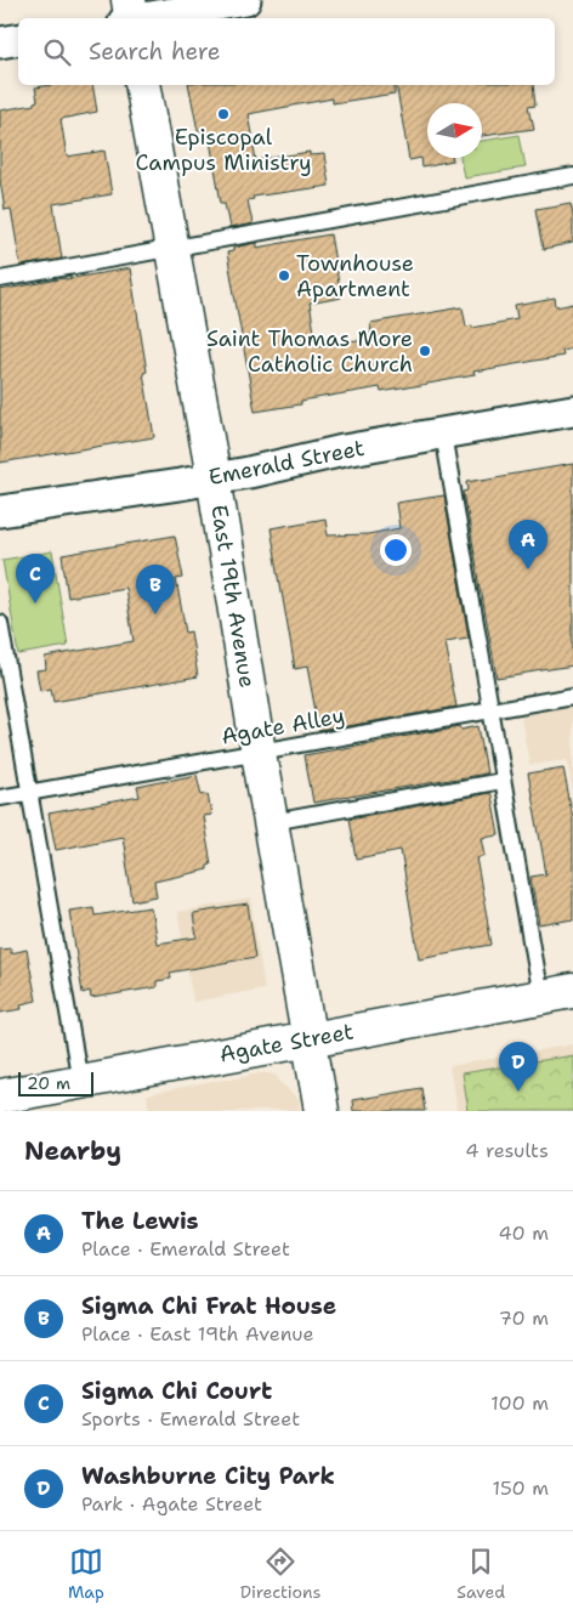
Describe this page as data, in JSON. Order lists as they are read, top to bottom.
{
  "streets": {
    "street": ["Emerald Street", "East 19th Avenue", "Agate Street"],
    "lane": ["Agate Alley"]
  },
  "crossings": [
    ["Emerald Street", "East 19th Avenue"],
    ["East 19th Avenue", "Agate Alley"],
    ["East 19th Avenue", "Agate Street"]
  ],
  "places": ["Episcopal Campus Ministry", "Townhouse Apartment", "Saint Thomas More Catholic Church"],
  "scale_bar": "20 m",
  "north": "right",
  "page": {
    "search": "Search here",
    "pins": [
      "A",
      "C",
      "B",
      "D"
    ],
    "scale": "20 m",
    "heading": ["Nearby", "4 results"],
    "list": [
      {
        "mark": "A",
        "name": "The Lewis",
        "note": "Place · Emerald Street",
        "value": "40 m"
      },
      {
        "mark": "B",
        "name": "Sigma Chi Frat House",
        "note": "Place · East 19th Avenue",
        "value": "70 m"
      },
      {
        "mark": "C",
        "name": "Sigma Chi Court",
        "note": "Sports · Emerald Street",
        "value": "100 m"
      },
      {
        "mark": "D",
        "name": "Washburne City Park",
        "note": "Park · Agate Street",
        "value": "150 m"
      }
    ],
    "nav": ["Map", "Directions", "Saved"]
  }
}
